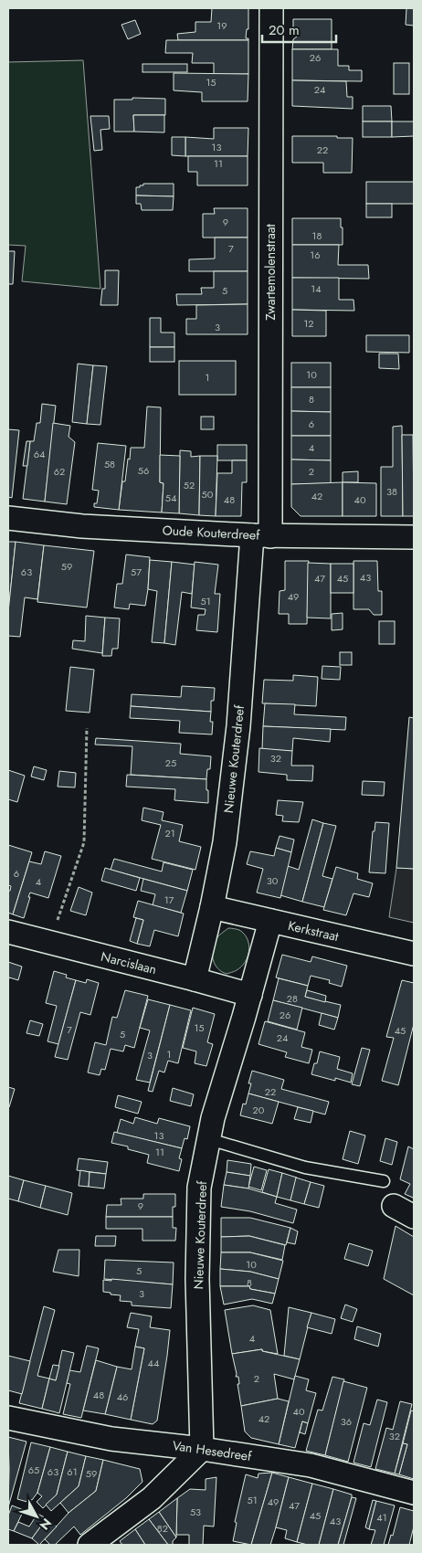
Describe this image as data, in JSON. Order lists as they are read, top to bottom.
{
  "streets": {
    "street": [
      "Zwartemolenstraat",
      "Oude Kouterdreef",
      "Nieuwe Kouterdreef",
      "Kerkstraat",
      "Narcislaan",
      "Van Hesedreef"
    ]
  },
  "crossings": [
    ["Zwartemolenstraat", "Oude Kouterdreef"],
    ["Zwartemolenstraat", "Nieuwe Kouterdreef"],
    ["Oude Kouterdreef", "Nieuwe Kouterdreef"],
    ["Nieuwe Kouterdreef", "Kerkstraat"],
    ["Nieuwe Kouterdreef", "Narcislaan"],
    ["Nieuwe Kouterdreef", "Van Hesedreef"]
  ],
  "house_numbers": [
    "19",
    "26",
    "15",
    "24",
    "13",
    "22",
    "11",
    "9",
    "18",
    "7",
    "16",
    "14",
    "5",
    "12",
    "3",
    "10",
    "1",
    "8",
    "6",
    "4",
    "64",
    "58",
    "56",
    "62",
    "2",
    "52",
    "38",
    "50",
    "42",
    "54",
    "48",
    "40",
    "59",
    "63",
    "57",
    "43",
    "47",
    "45",
    "49",
    "51",
    "32",
    "25",
    "21",
    "6",
    "30",
    "4",
    "17",
    "28",
    "26",
    "15",
    "7",
    "45",
    "5",
    "24",
    "1",
    "3",
    "22",
    "20",
    "13",
    "11",
    "9",
    "10",
    "5",
    "8",
    "3",
    "4",
    "44",
    "2",
    "48",
    "46",
    "40",
    "42",
    "36",
    "32",
    "65",
    "63",
    "61",
    "59",
    "51",
    "49",
    "47",
    "53",
    "45",
    "41",
    "43",
    "82"
  ],
  "scale_bar": "20 m",
  "north": "bottom right"
}
